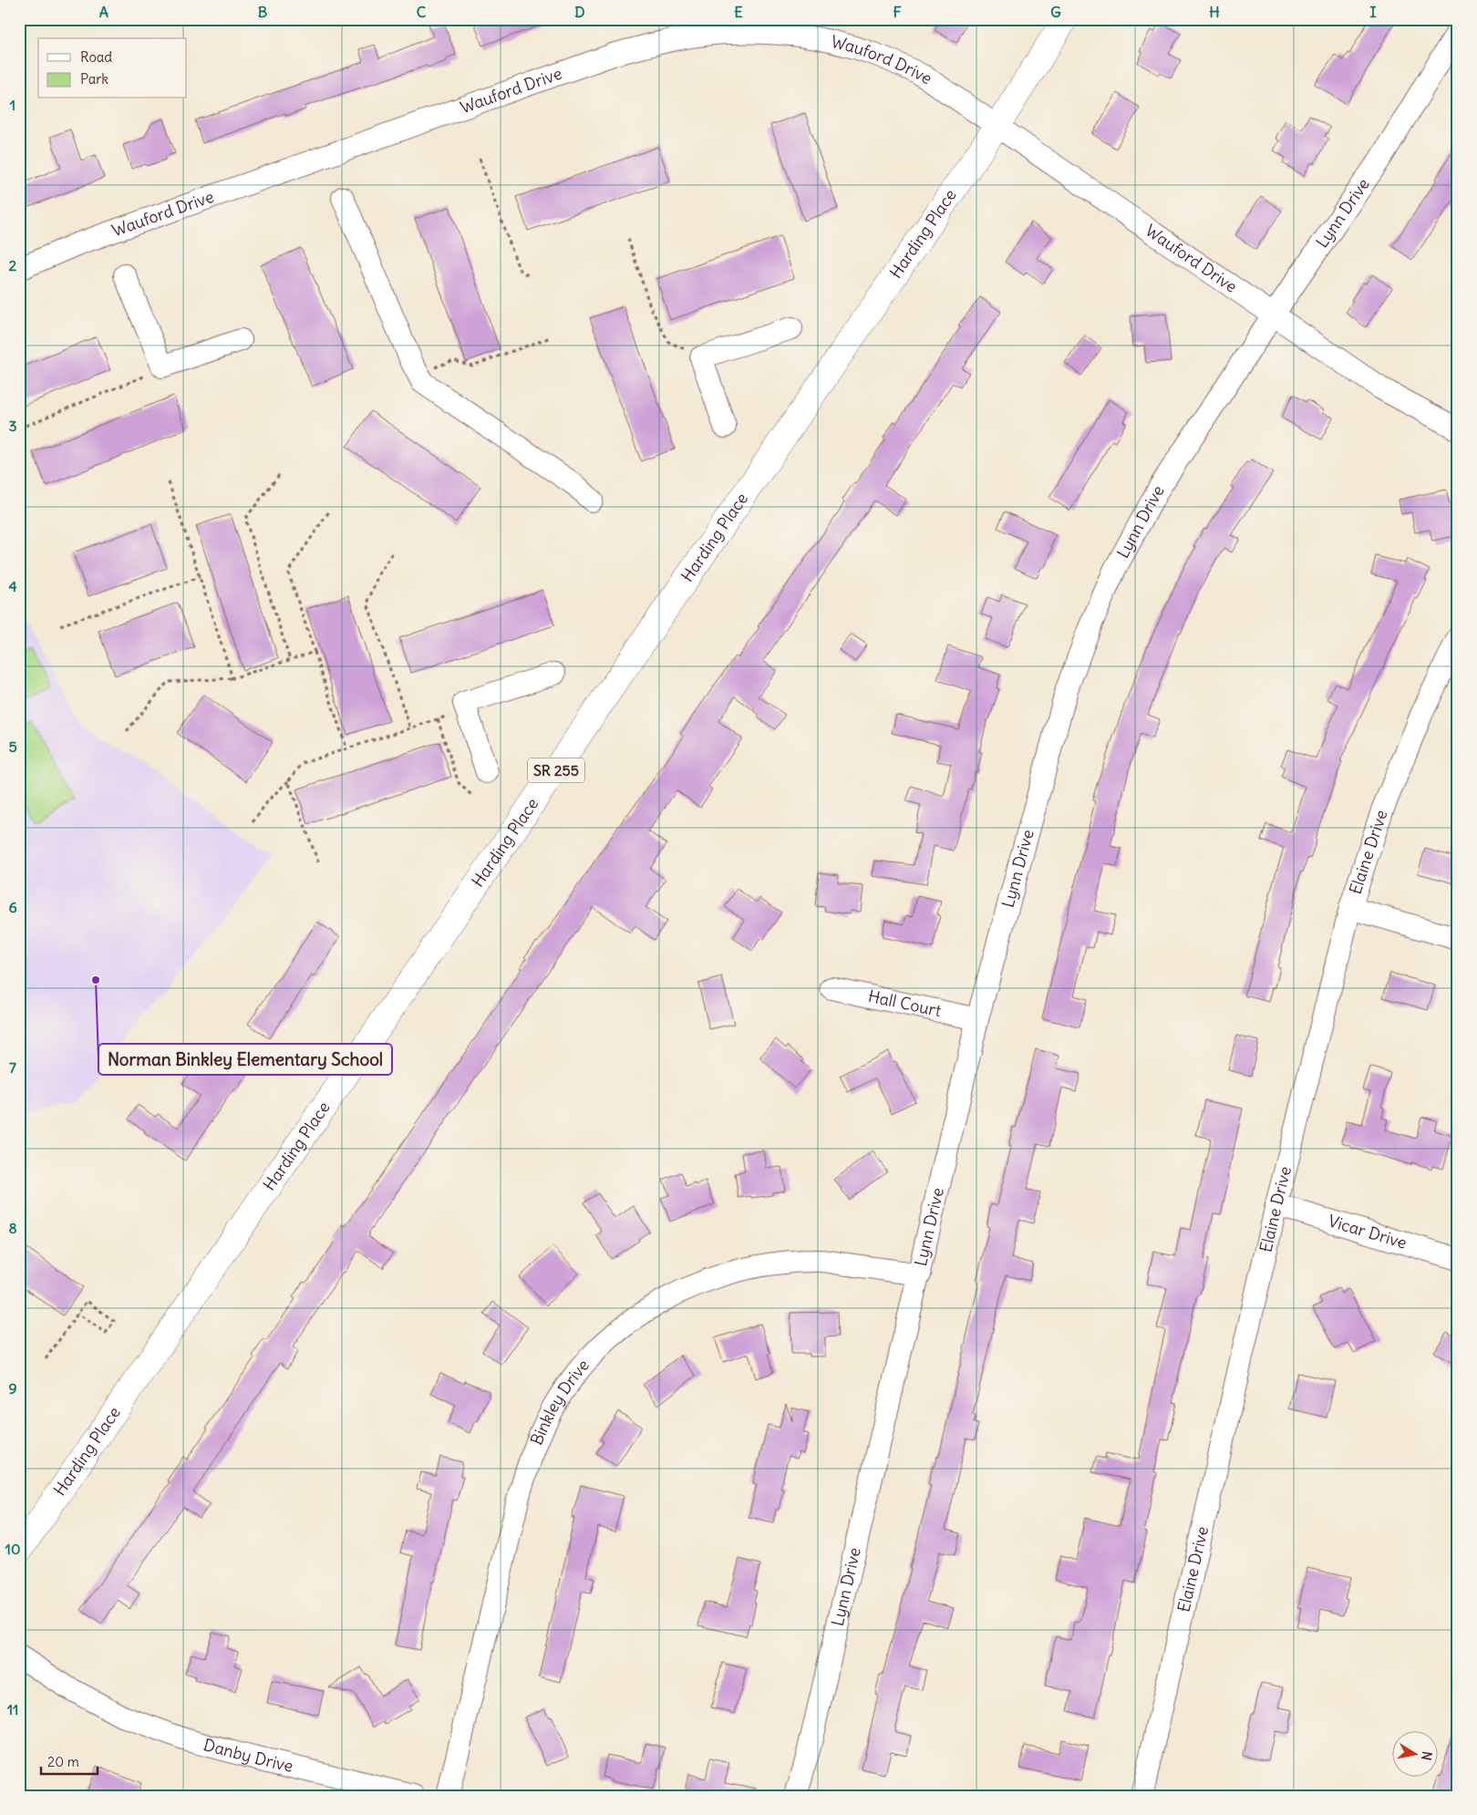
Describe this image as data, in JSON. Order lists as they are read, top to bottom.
{
  "streets": {
    "main road": ["Harding Place", "SR 255"],
    "street": [
      "Wauford Drive",
      "Lynn Drive",
      "Elaine Drive",
      "Hall Court",
      "Vicar Drive",
      "Binkley Drive",
      "Danby Drive"
    ]
  },
  "crossings": [
    ["Wauford Drive", "Lynn Drive"],
    ["Wauford Drive", "Harding Place"],
    ["Lynn Drive", "Hall Court"],
    ["Lynn Drive", "Binkley Drive"],
    ["Elaine Drive", "Vicar Drive"]
  ],
  "places": ["Norman Binkley Elementary School"],
  "legend": ["Road", "Park"],
  "scale_bar": "20 m",
  "north": "right",
  "grid": {
    "columns": [
      "A",
      "B",
      "C",
      "D",
      "E",
      "F",
      "G",
      "H",
      "I"
    ],
    "rows": [
      "1",
      "2",
      "3",
      "4",
      "5",
      "6",
      "7",
      "8",
      "9",
      "10",
      "11"
    ]
  }
}
